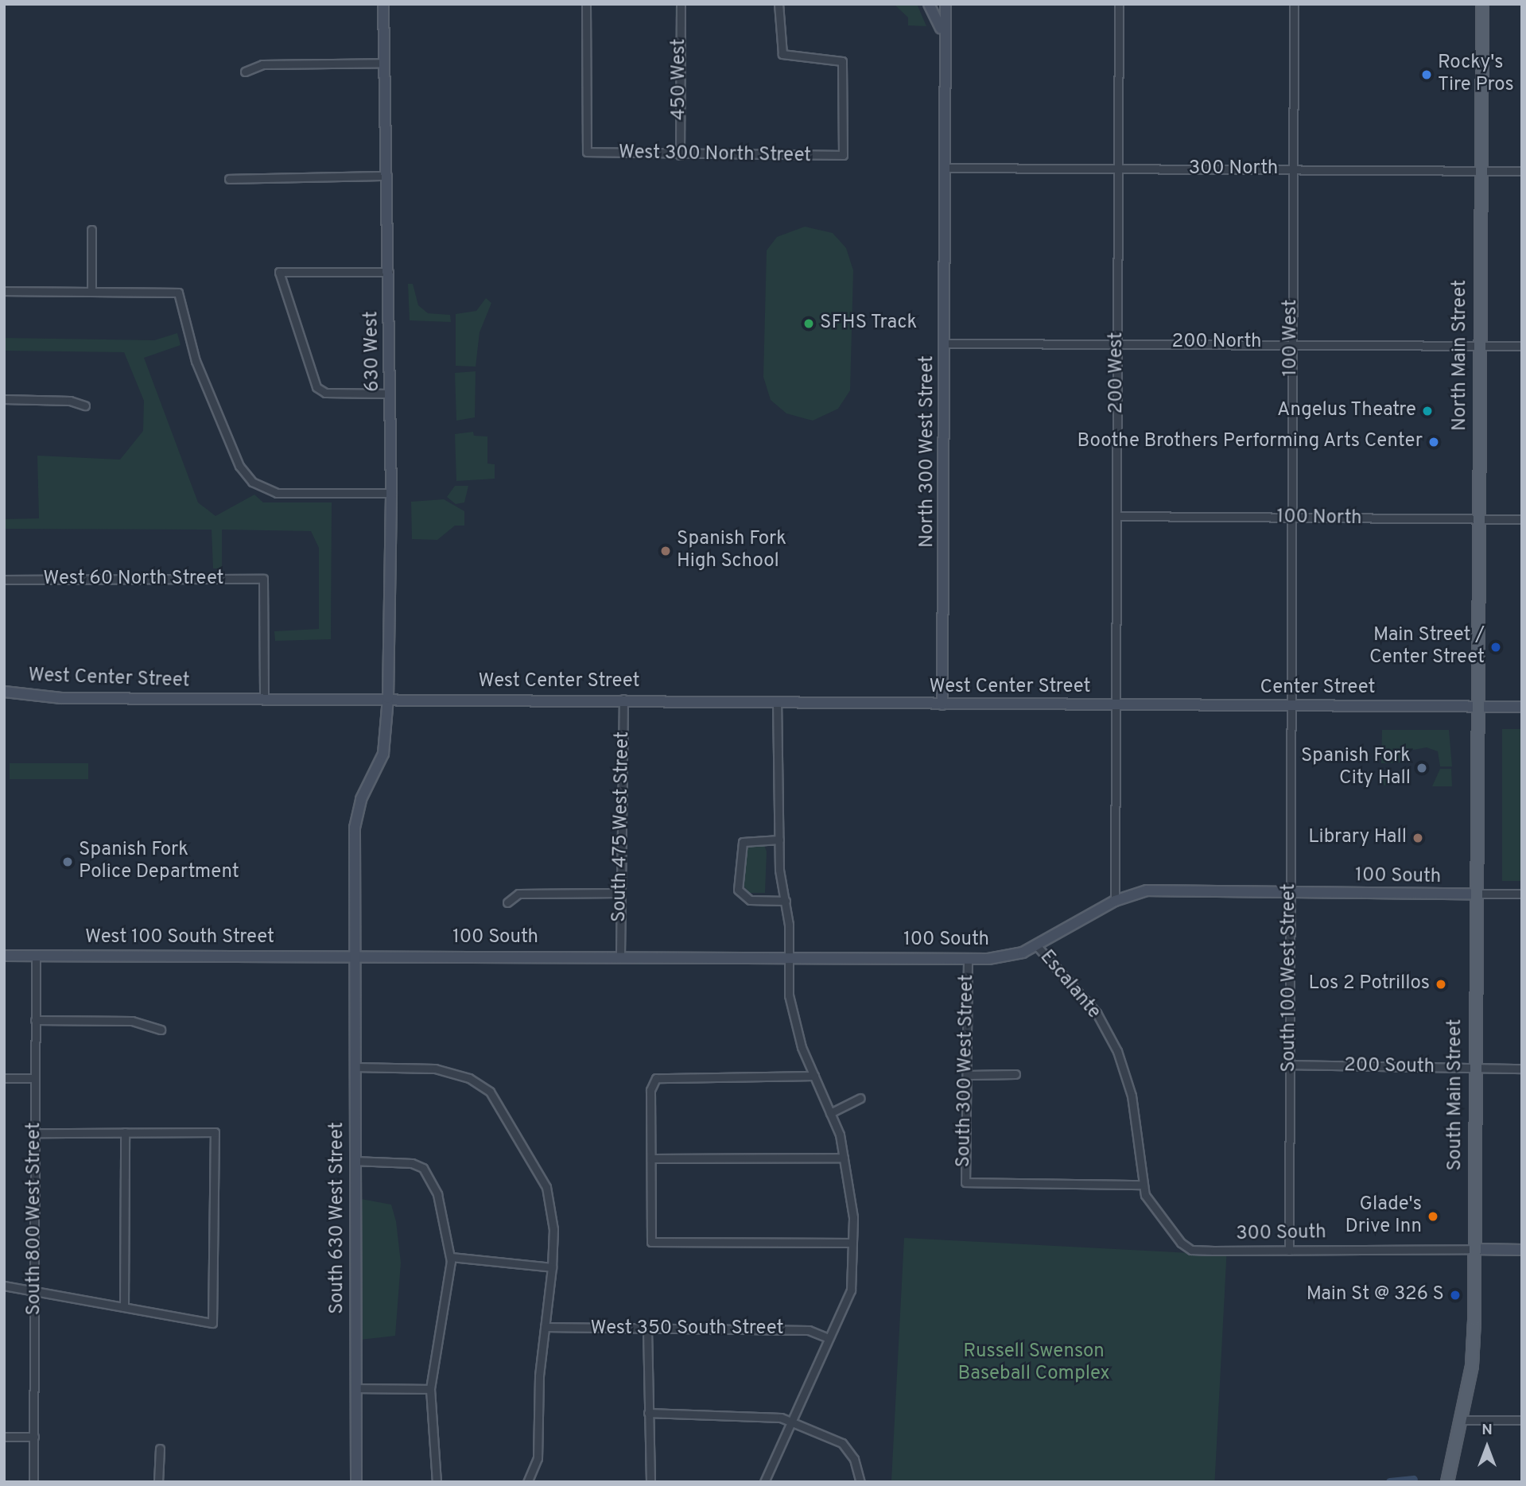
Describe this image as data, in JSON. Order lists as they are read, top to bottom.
{
  "streets": {
    "main road": ["North Main Street", "South Main Street"],
    "street": [
      "450 West",
      "West 300 North Street",
      "300 North",
      "100 West",
      "200 North",
      "630 West",
      "200 West",
      "North 300 West Street",
      "100 North",
      "West 60 North Street",
      "West Center Street",
      "Center Street",
      "South 475 West Street",
      "100 South",
      "West 100 South Street",
      "South 100 West Street",
      "Escalante",
      "200 South",
      "South 300 West Street",
      "South 630 West Street",
      "South 800 West Street",
      "300 South",
      "West 350 South Street"
    ]
  },
  "crossings": [
    ["450 West", "West 300 North Street"],
    ["300 North", "100 West"],
    ["300 North", "North Main Street"],
    ["300 North", "200 West"],
    ["300 North", "North 300 West Street"],
    ["100 West", "200 North"],
    ["100 West", "100 North"],
    ["100 West", "Center Street"],
    ["100 West", "South 100 West Street"],
    ["200 North", "North Main Street"],
    ["200 North", "200 West"],
    ["200 North", "North 300 West Street"],
    ["630 West", "West Center Street"],
    ["630 West", "100 South"],
    ["630 West", "West 100 South Street"],
    ["630 West", "South 630 West Street"],
    ["North Main Street", "100 North"],
    ["North Main Street", "Center Street"],
    ["North Main Street", "South Main Street"],
    ["200 West", "100 North"],
    ["200 West", "West Center Street"],
    ["200 West", "Center Street"],
    ["200 West", "100 South"],
    ["North 300 West Street", "West Center Street"],
    ["West 60 North Street", "West Center Street"],
    ["West Center Street", "Center Street"],
    ["West Center Street", "South 475 West Street"],
    ["Center Street", "South 100 West Street"],
    ["Center Street", "South Main Street"],
    ["South 475 West Street", "100 South"],
    ["100 South", "West 100 South Street"],
    ["100 South", "South 100 West Street"],
    ["100 South", "Escalante"],
    ["100 South", "South 300 West Street"],
    ["100 South", "South Main Street"],
    ["100 South", "South 630 West Street"],
    ["West 100 South Street", "South 630 West Street"],
    ["West 100 South Street", "South 800 West Street"],
    ["South 100 West Street", "200 South"],
    ["South 100 West Street", "300 South"],
    ["Escalante", "South 300 West Street"],
    ["Escalante", "300 South"],
    ["200 South", "South Main Street"],
    ["South 300 West Street", "300 South"],
    ["South Main Street", "300 South"]
  ],
  "parks": ["Russell Swenson Baseball Complex"],
  "places": [
    "Rocky's Tire Pros",
    "SFHS Track",
    "Angelus Theatre",
    "Boothe Brothers Performing Arts Center",
    "Spanish Fork High School",
    "Main Street / Center Street",
    "Spanish Fork City Hall",
    "Library Hall",
    "Spanish Fork Police Department",
    "Los 2 Potrillos",
    "Glade's Drive Inn",
    "Main St @ 326 S"
  ],
  "north": "top"
}
